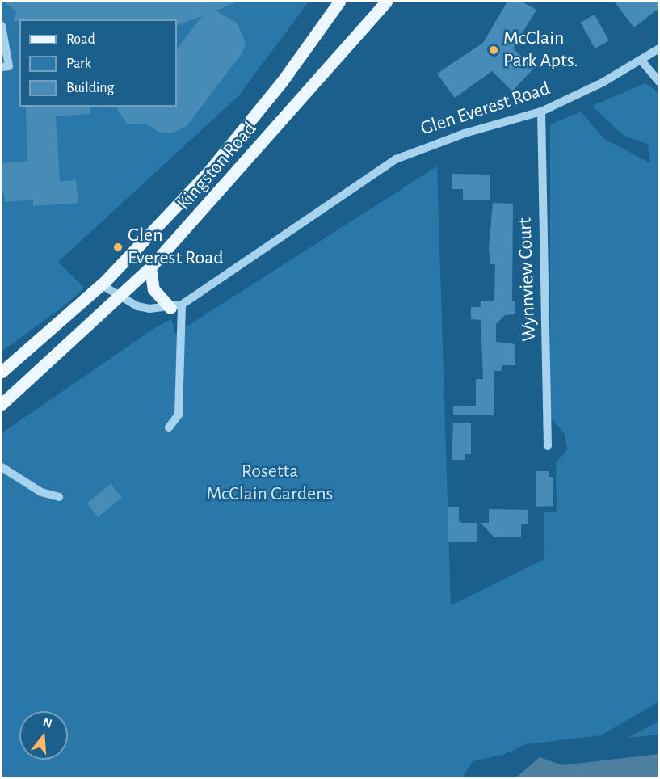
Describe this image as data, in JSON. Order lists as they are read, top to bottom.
{
  "streets": {
    "main road": ["Kingston Road"],
    "street": ["Glen Everest Road", "Wynnview Court"]
  },
  "crossings": [
    ["Glen Everest Road", "Wynnview Court"]
  ],
  "parks": ["Rosetta McClain Gardens"],
  "places": ["McClain Park Apts.", "Glen Everest Road"],
  "legend": ["Road", "Park", "Building"],
  "north": "top"
}
